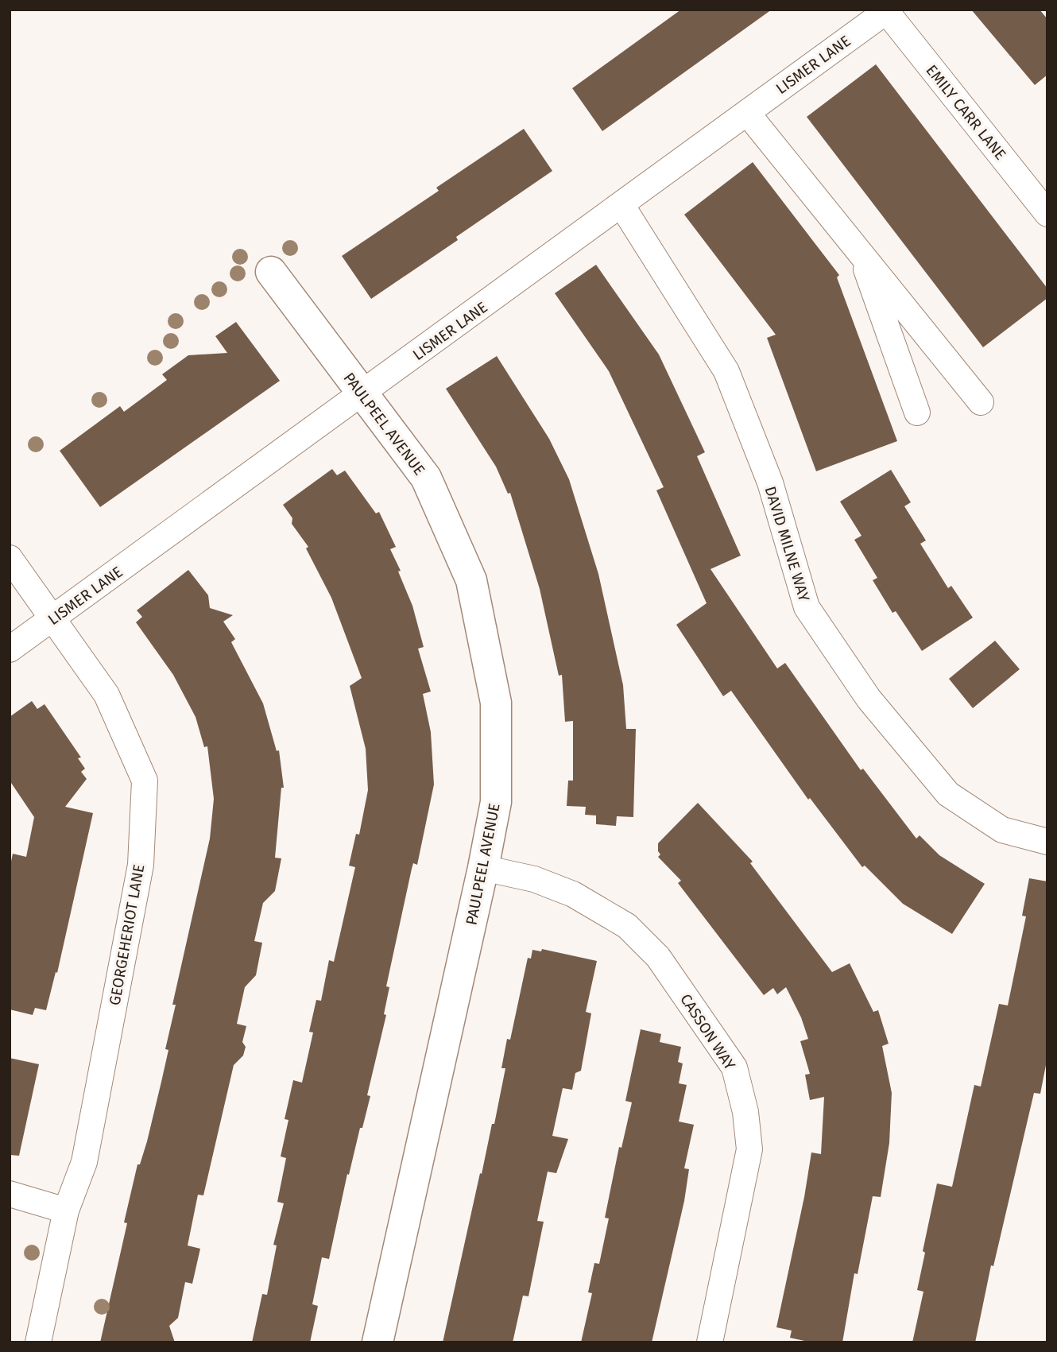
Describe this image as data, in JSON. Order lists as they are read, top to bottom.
{
  "streets": {
    "street": [
      "LISMER LANE",
      "EMILY CARR LANE",
      "PAULPEEL AVENUE",
      "DAVID MILNE WAY",
      "GEORGEHERIOT LANE",
      "CASSON WAY"
    ]
  },
  "crossings": [
    ["LISMER LANE", "EMILY CARR LANE"],
    ["LISMER LANE", "PAULPEEL AVENUE"],
    ["LISMER LANE", "DAVID MILNE WAY"],
    ["LISMER LANE", "GEORGEHERIOT LANE"],
    ["PAULPEEL AVENUE", "CASSON WAY"]
  ]
}
